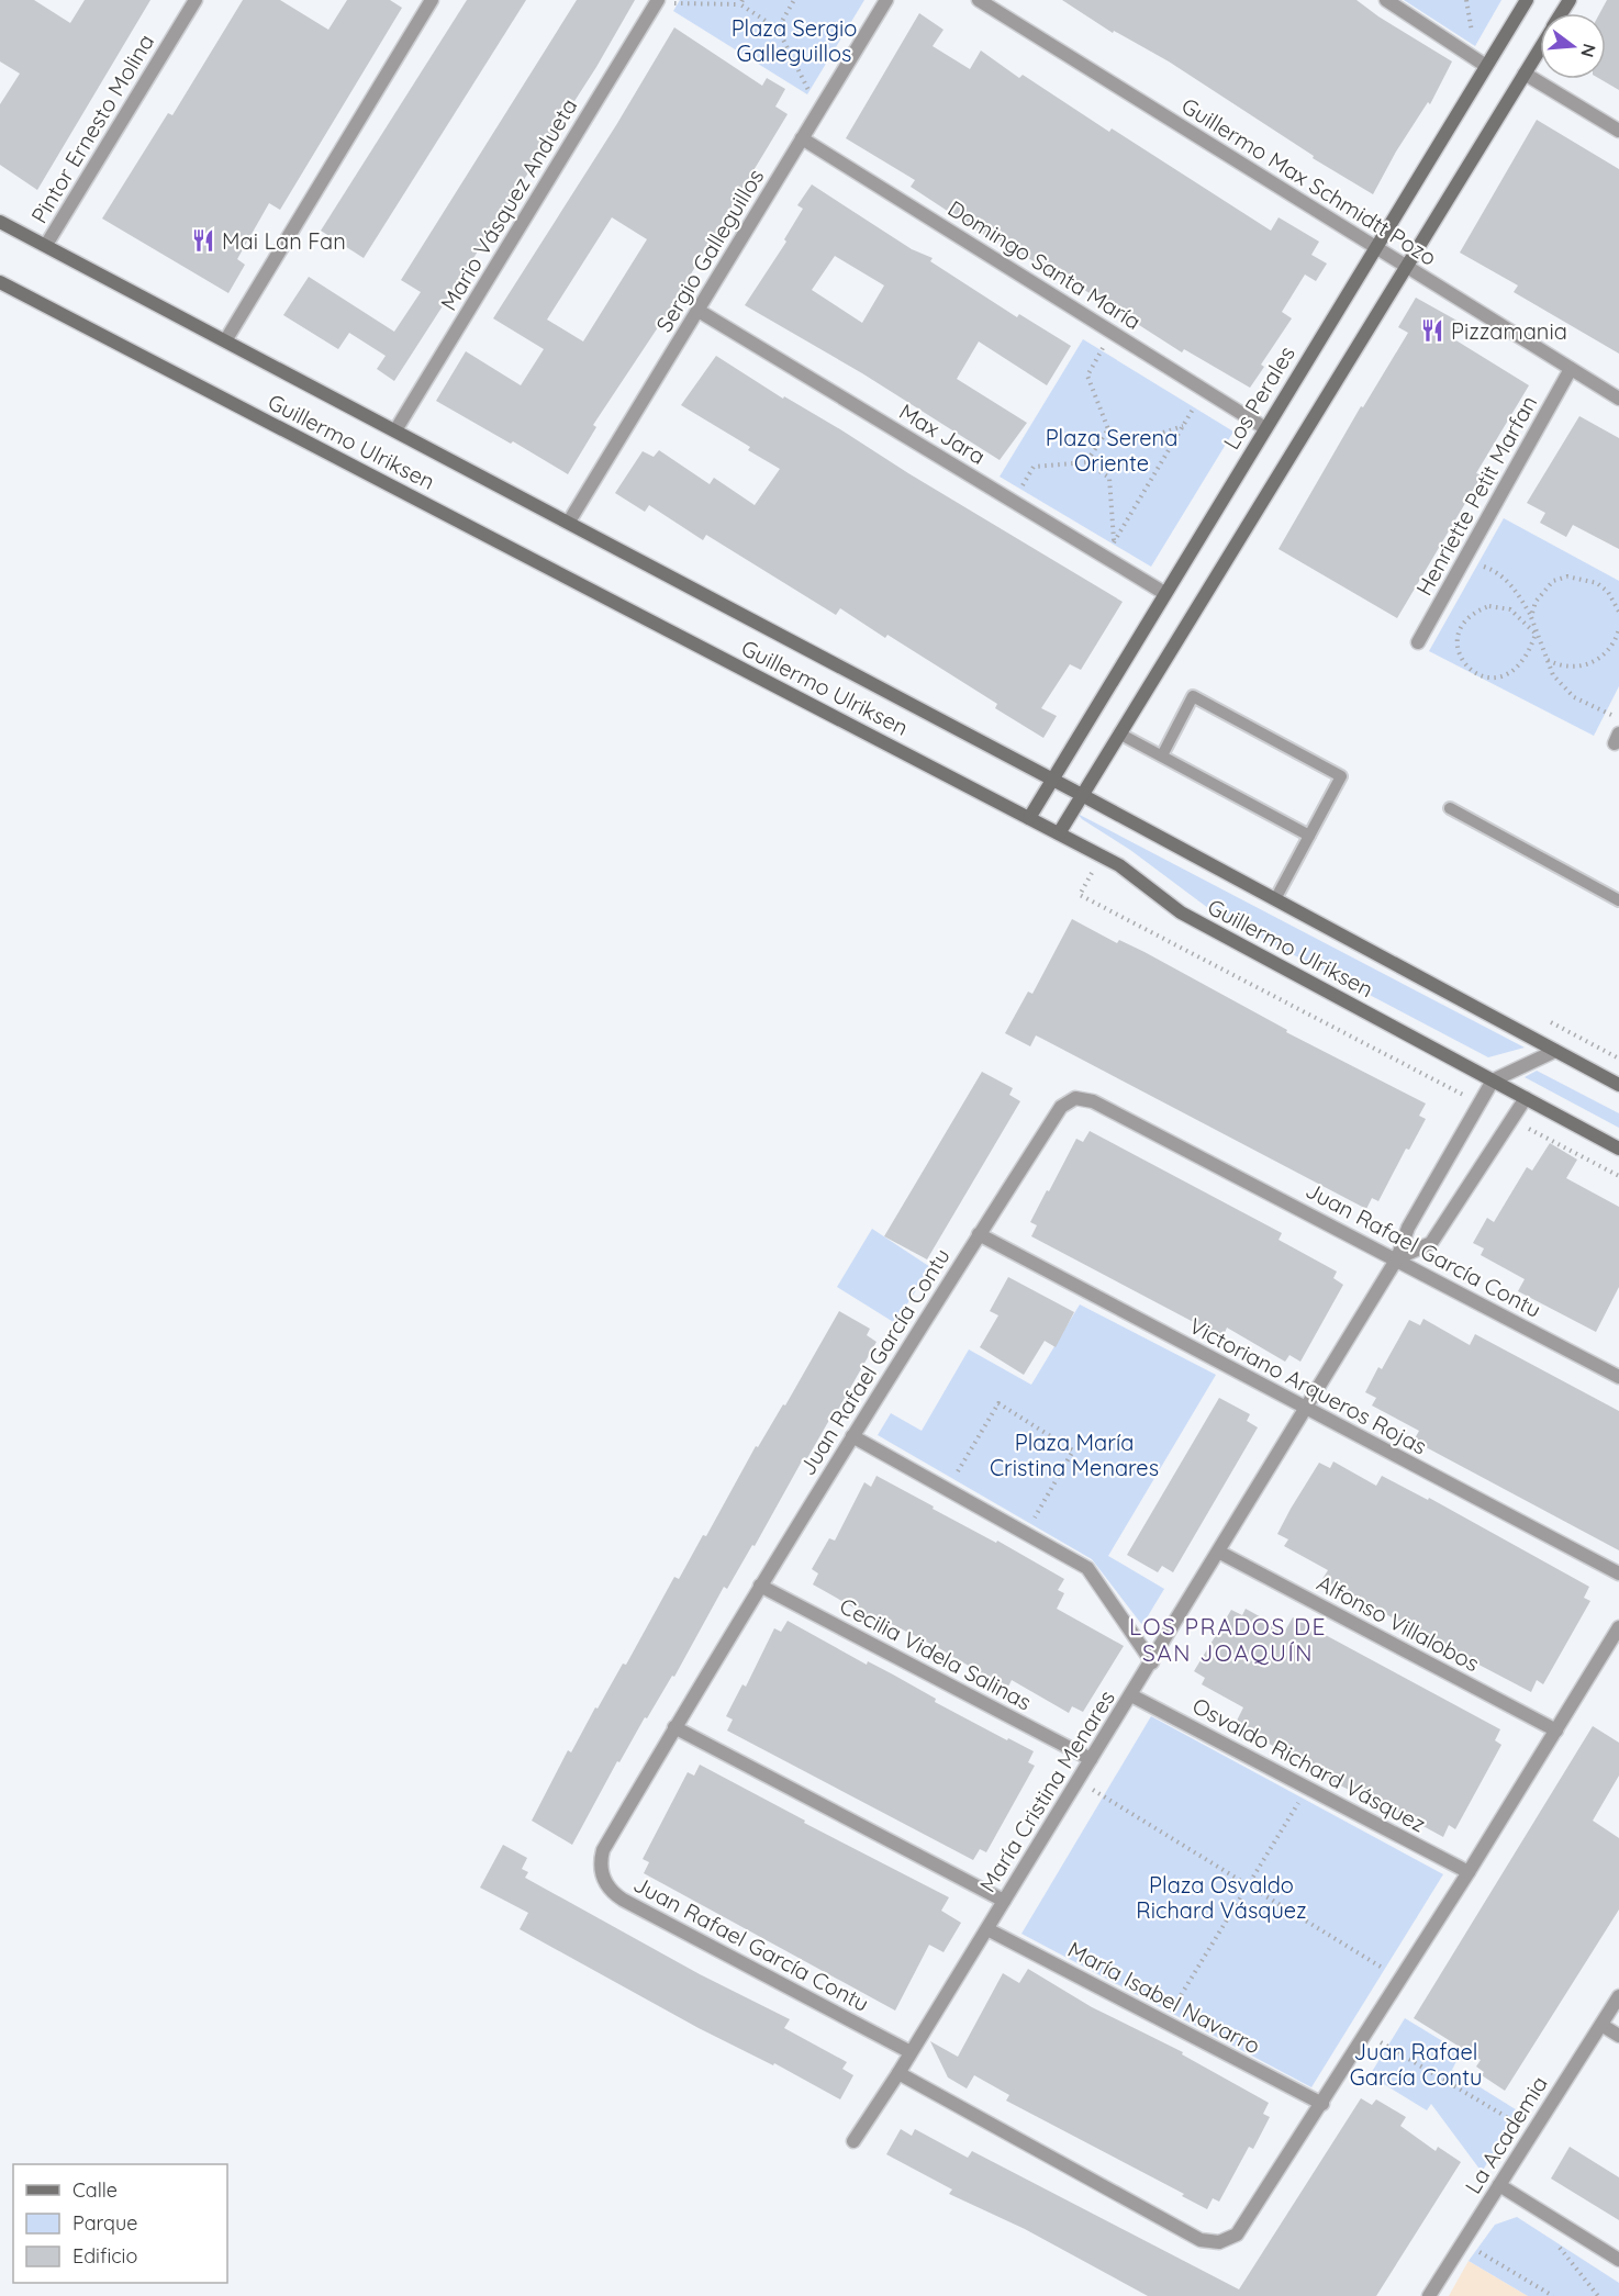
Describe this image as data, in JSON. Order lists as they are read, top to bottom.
{
  "streets": {
    "main road": ["Los Perales", "Guillermo Ulriksen"],
    "street": [
      "Pintor Ernesto Molina",
      "Guillermo Max Schmidtt Pozo",
      "Mario Vásquez Andueta",
      "Sergio Galleguillos",
      "Domingo Santa María",
      "Max Jara",
      "Henriette Petit Marfan",
      "Juan Rafael García Contu",
      "Victoriano Arqueros Rojas",
      "Alfonso Villalobos",
      "Cecilia Videla Salinas",
      "Osvaldo Richard Vásquez",
      "María Cristina Menares",
      "María Isabel Navarro",
      "La Academia"
    ]
  },
  "crossings": [
    ["Pintor Ernesto Molina", "Guillermo Ulriksen"],
    ["Guillermo Max Schmidtt Pozo", "Los Perales"],
    ["Guillermo Max Schmidtt Pozo", "Henriette Petit Marfan"],
    ["Mario Vásquez Andueta", "Guillermo Ulriksen"],
    ["Sergio Galleguillos", "Domingo Santa María"],
    ["Sergio Galleguillos", "Max Jara"],
    ["Sergio Galleguillos", "Guillermo Ulriksen"],
    ["Domingo Santa María", "Los Perales"],
    ["Los Perales", "Max Jara"],
    ["Los Perales", "Guillermo Ulriksen"],
    ["Guillermo Ulriksen", "María Cristina Menares"],
    ["Juan Rafael García Contu", "Victoriano Arqueros Rojas"],
    ["Juan Rafael García Contu", "Cecilia Videla Salinas"],
    ["Juan Rafael García Contu", "María Cristina Menares"],
    ["Victoriano Arqueros Rojas", "María Cristina Menares"],
    ["Alfonso Villalobos", "María Cristina Menares"],
    ["Cecilia Videla Salinas", "María Cristina Menares"],
    ["Osvaldo Richard Vásquez", "María Cristina Menares"],
    ["María Cristina Menares", "María Isabel Navarro"]
  ],
  "districts": ["LOS PRADOS DE SAN JOAQUÍN"],
  "parks": [
    "Plaza Sergio Galleguillos",
    "Plaza Serena Oriente",
    "Plaza María Cristina Menares",
    "Plaza Osvaldo Richard Vásquez",
    "Juan Rafael García Contu"
  ],
  "places": {
    "restaurant": ["Mai Lan Fan", "Pizzamania"]
  },
  "legend": ["Calle", "Parque", "Edificio"],
  "north": "right"
}
